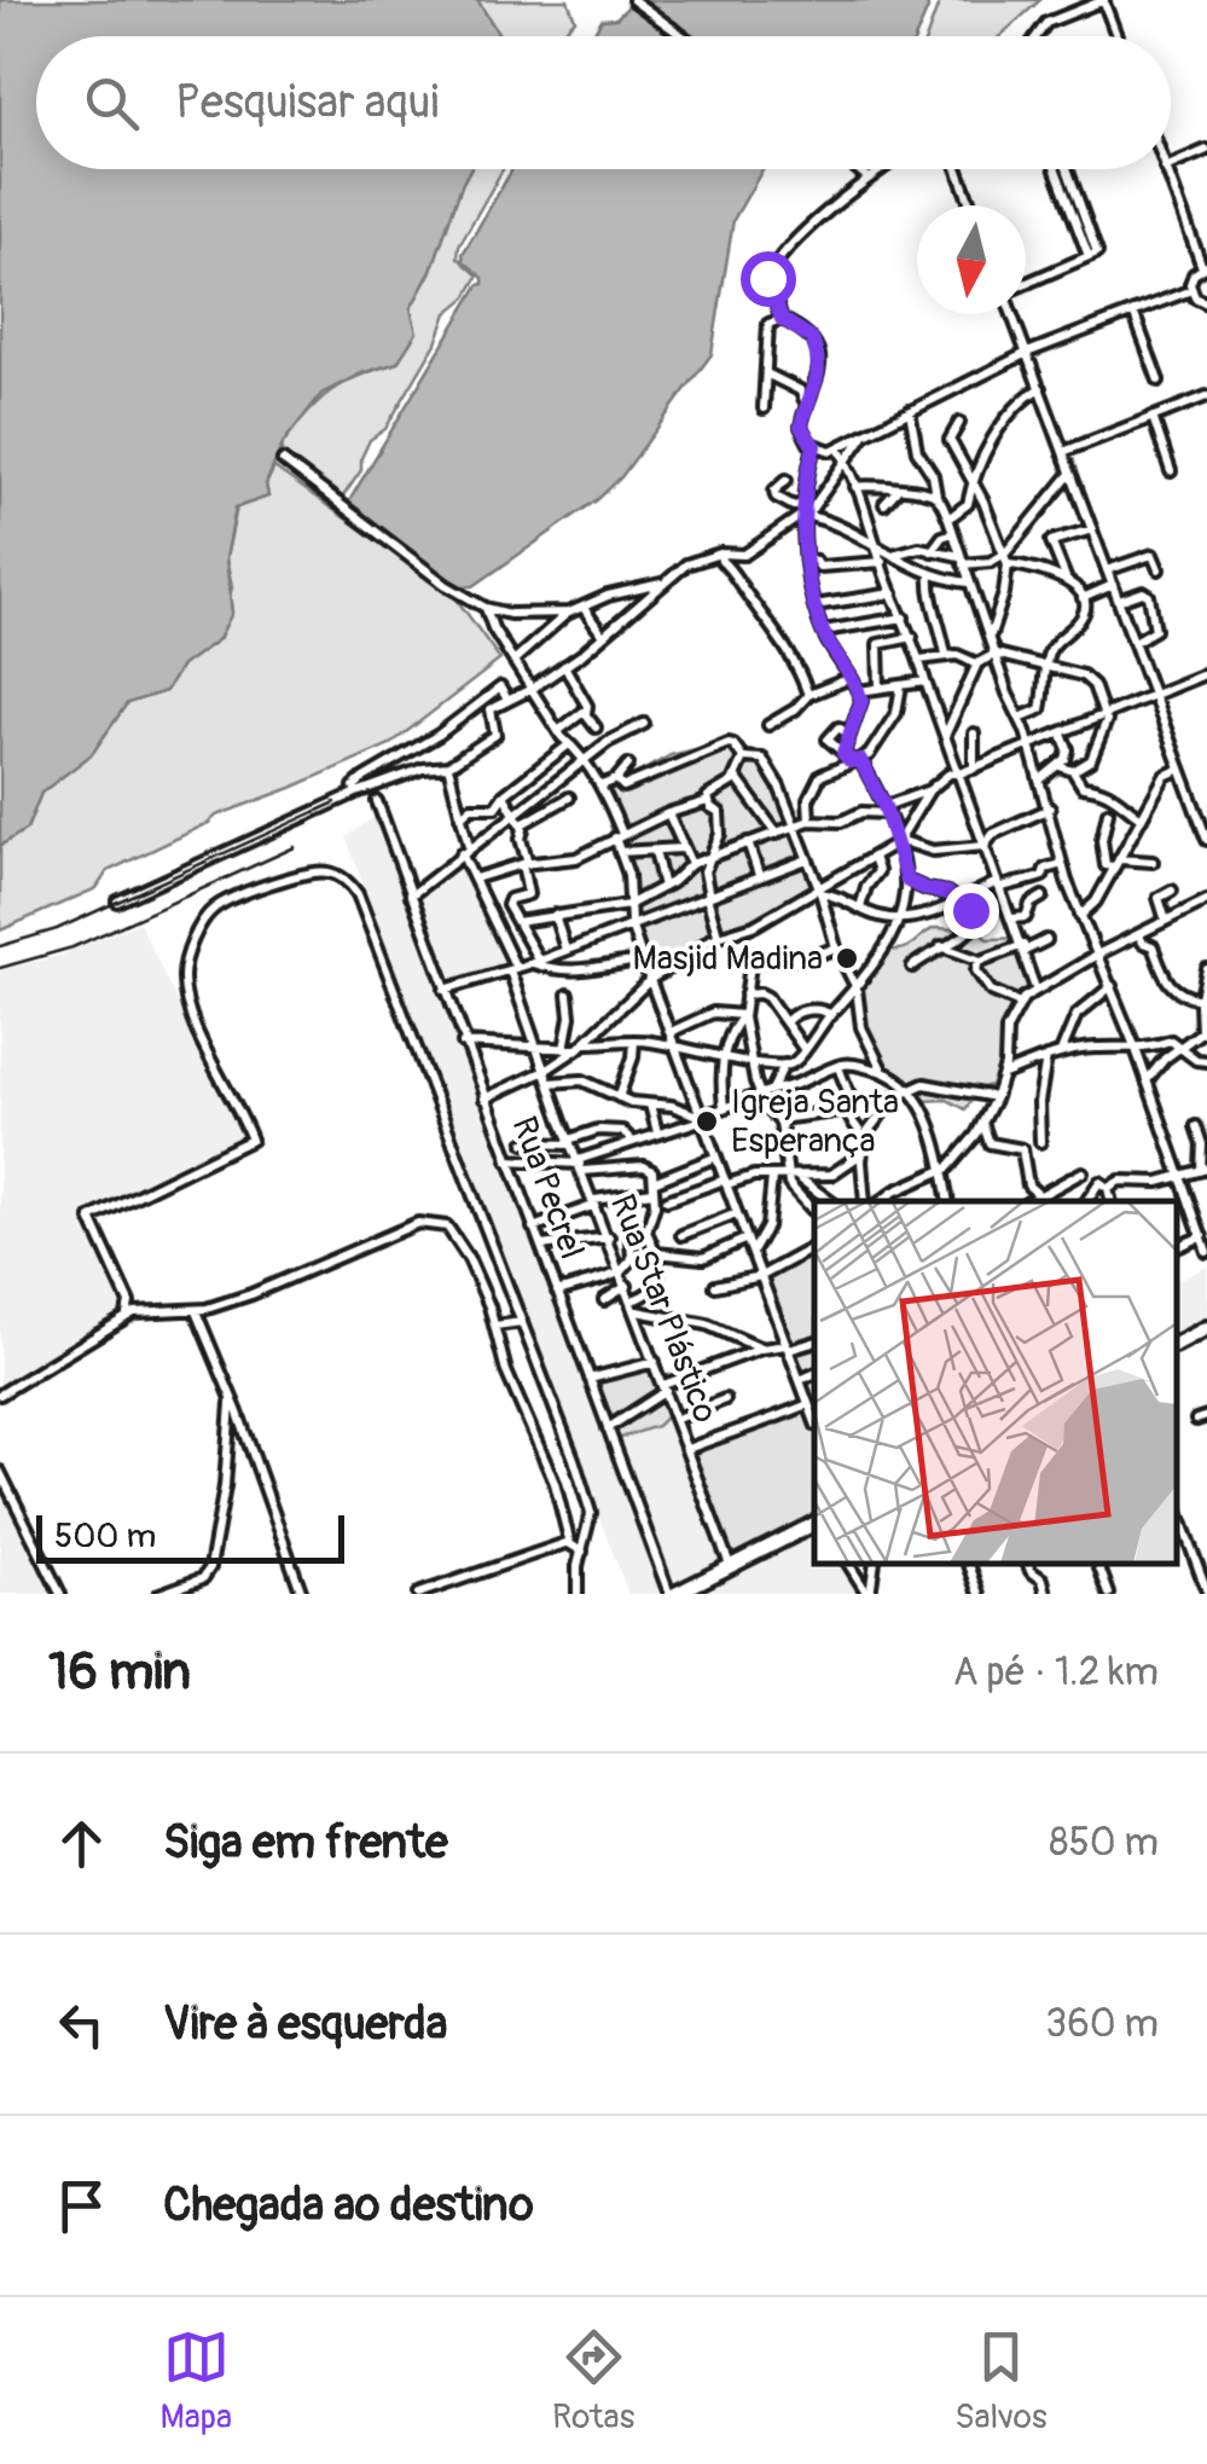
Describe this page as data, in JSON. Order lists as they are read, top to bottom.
{
  "streets": {
    "street": ["Rua Pecrel", "Rua Star Plástico"]
  },
  "places": ["Masjid Madina", "Igreja Santa Esperança"],
  "scale_bar": "500 m",
  "north": "bottom",
  "page": {
    "search": "Pesquisar aqui",
    "scale": "500 m",
    "heading": ["16 min", "A pé · 1.2 km"],
    "list": [
      ["Siga em frente", "850 m"],
      ["Vire à esquerda", "360 m"],
      "Chegada ao destino"
    ],
    "nav": ["Mapa", "Rotas", "Salvos"]
  }
}
